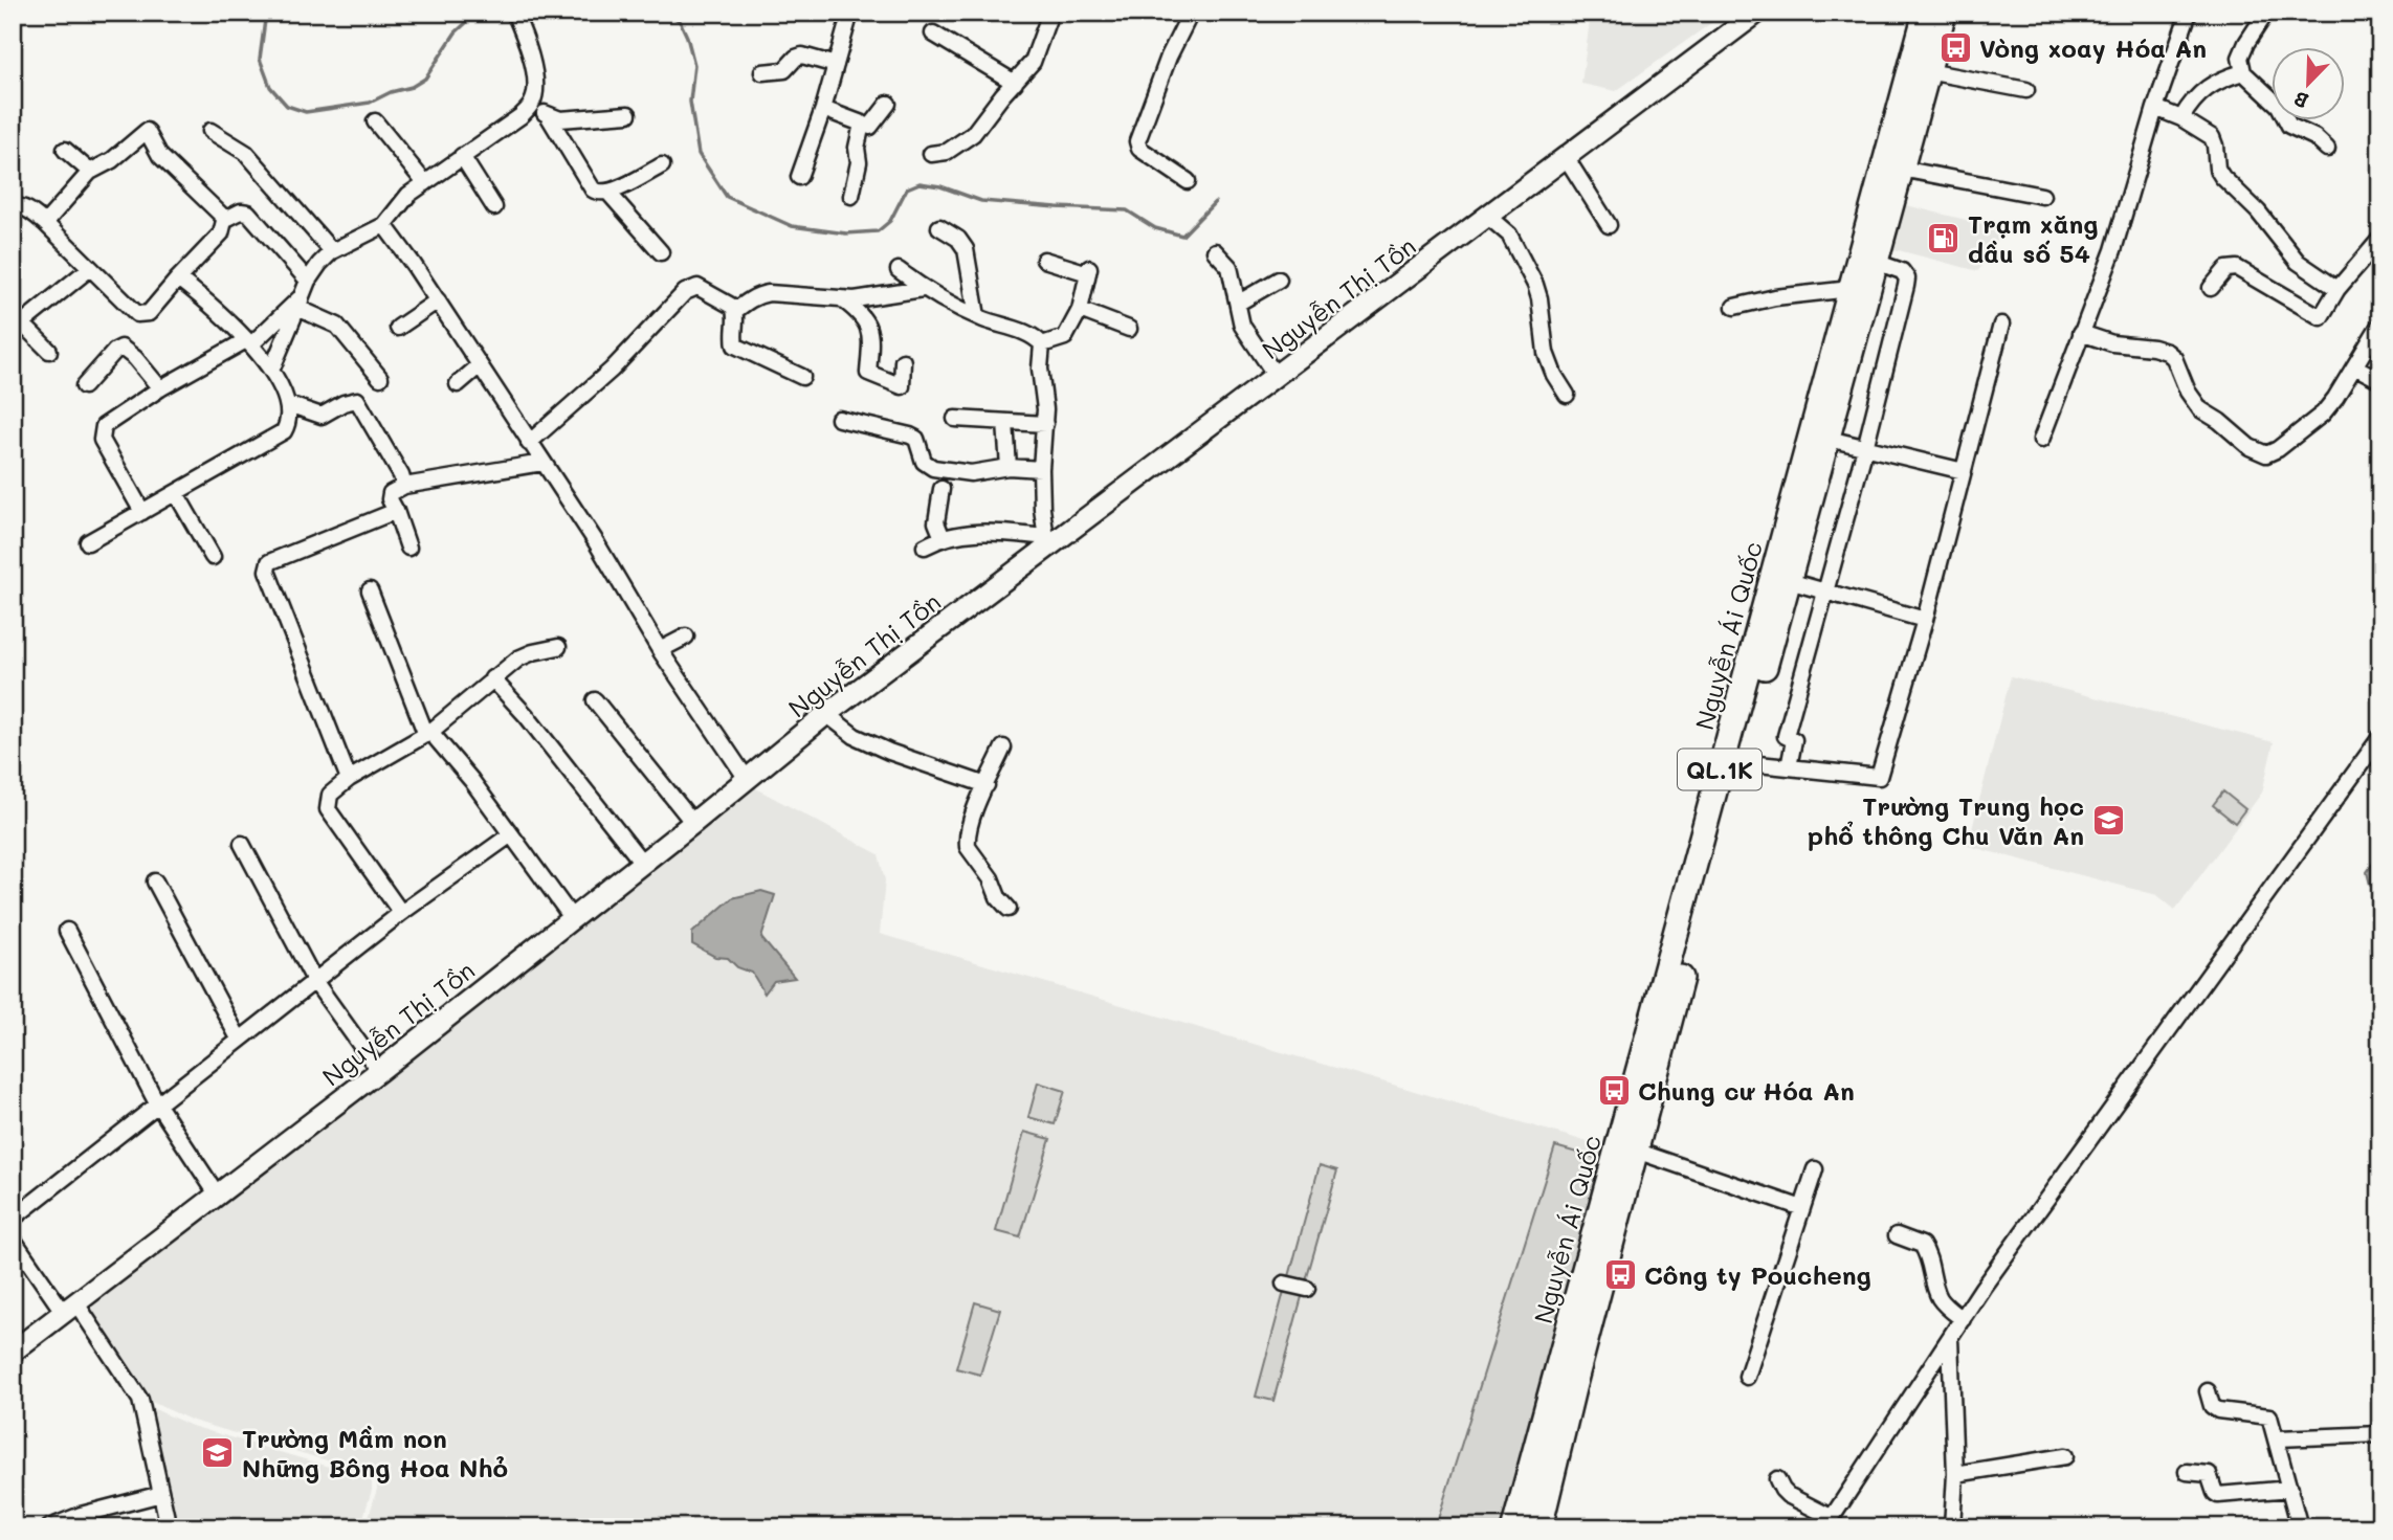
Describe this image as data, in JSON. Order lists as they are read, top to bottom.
{
  "streets": {
    "main road": ["Nguyễn Ái Quốc", "QL.1K"],
    "street": ["Nguyễn Thị Tồn"]
  },
  "crossings": [
    ["Nguyễn Ái Quốc", "QL.1K"]
  ],
  "places": {
    "bus stop": ["Vòng xoay Hóa An", "Chung cư Hóa An", "Công ty Poucheng"],
    "fuel station": ["Trạm xăng dầu số 54"],
    "school or university": ["Trường Trung học phổ thông Chu Văn An", "Trường Mầm non Những Bông Hoa Nhỏ"]
  },
  "north": "bottom left"
}
